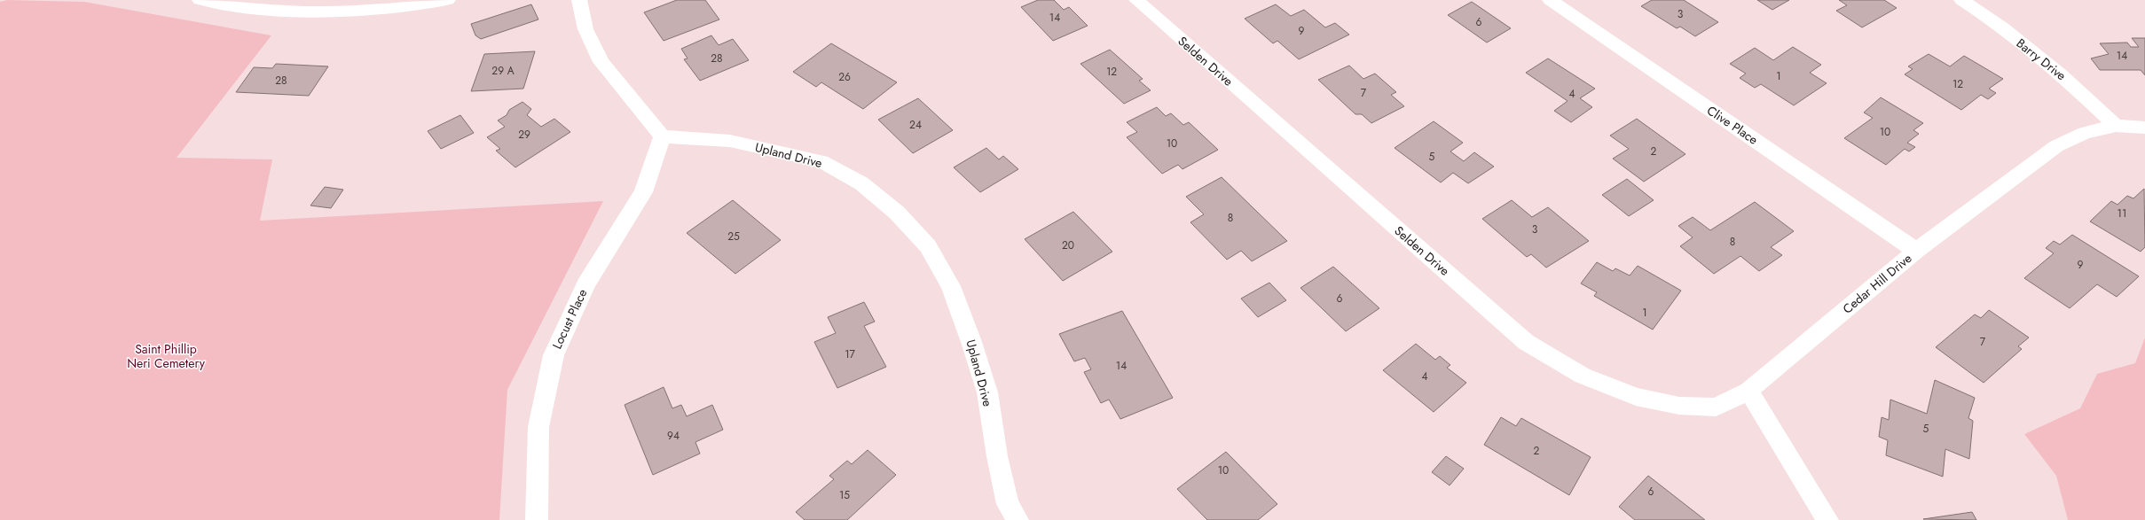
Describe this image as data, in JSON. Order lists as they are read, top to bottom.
{
  "streets": {
    "street": [
      "Barry Drive",
      "Selden Drive",
      "Clive Place",
      "Upland Drive",
      "Cedar Hill Drive",
      "Locust Place"
    ]
  },
  "crossings": [
    ["Barry Drive", "Cedar Hill Drive"],
    ["Selden Drive", "Cedar Hill Drive"],
    ["Clive Place", "Cedar Hill Drive"],
    ["Upland Drive", "Locust Place"]
  ],
  "parks": ["Saint Phillip Neri Cemetery"],
  "house_numbers": [
    "3",
    "14",
    "6",
    "9",
    "14",
    "28",
    "29 A",
    "12",
    "1",
    "26",
    "28",
    "12",
    "7",
    "4",
    "24",
    "10",
    "29",
    "10",
    "2",
    "5",
    "11",
    "8",
    "3",
    "25",
    "8",
    "20",
    "9",
    "6",
    "1",
    "7",
    "17",
    "14",
    "4",
    "5",
    "94",
    "2",
    "10",
    "6",
    "15"
  ]
}
